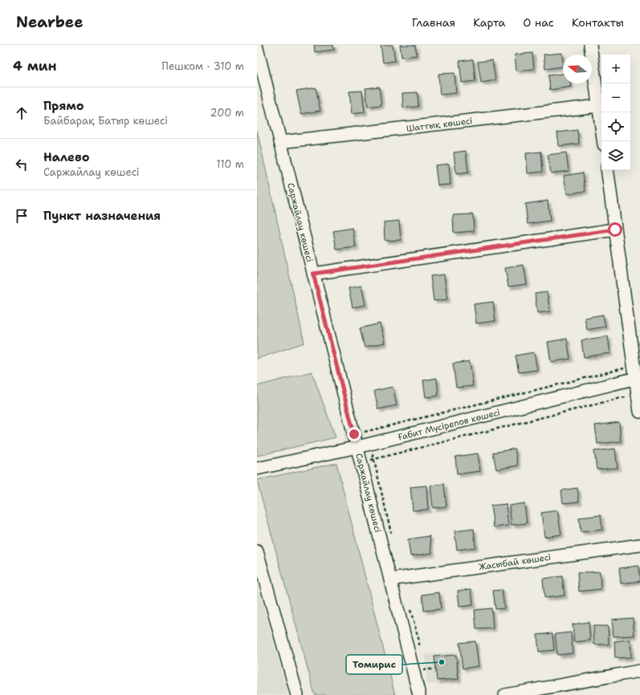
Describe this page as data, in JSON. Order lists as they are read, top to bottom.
{
  "streets": {
    "street": [
      "Шаттық көшесі",
      "Саржайлау көшесі",
      "Ғабит Мүсірепов көшесі",
      "Жасыбай көшесі"
    ]
  },
  "crossings": [
    ["Шаттық көшесі", "Саржайлау көшесі"],
    ["Саржайлау көшесі", "Ғабит Мүсірепов көшесі"],
    ["Саржайлау көшесі", "Жасыбай көшесі"]
  ],
  "places": ["Томирис"],
  "north": "left",
  "page": {
    "header": "Nearbee",
    "nav": [
      "Главная",
      "Карта",
      "О нас",
      "Контакты"
    ],
    "heading": ["4 мин", "Пешком · 310 m"],
    "map_buttons": ["+", "−"],
    "list": [
      ["Прямо", "Байбарақ Батыр көшесі", "200 m"],
      ["Налево", "Саржайлау көшесі", "110 m"],
      "Пункт назначения"
    ]
  }
}
